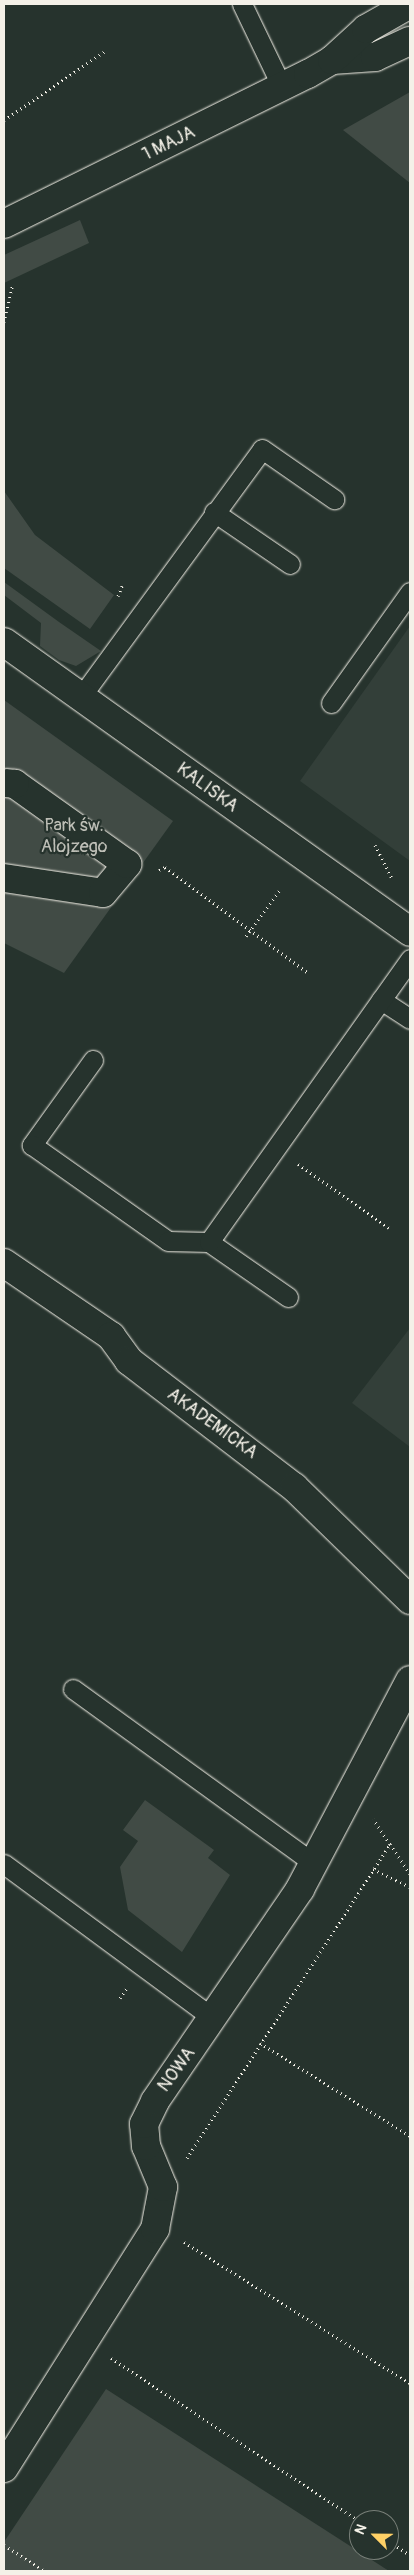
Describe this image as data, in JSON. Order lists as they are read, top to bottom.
{
  "streets": {
    "street": [
      "1 MAJA",
      "KALISKA",
      "AKADEMICKA",
      "NOWA"
    ]
  },
  "parks": ["Park św. Alojzego"],
  "north": "top left"
}
